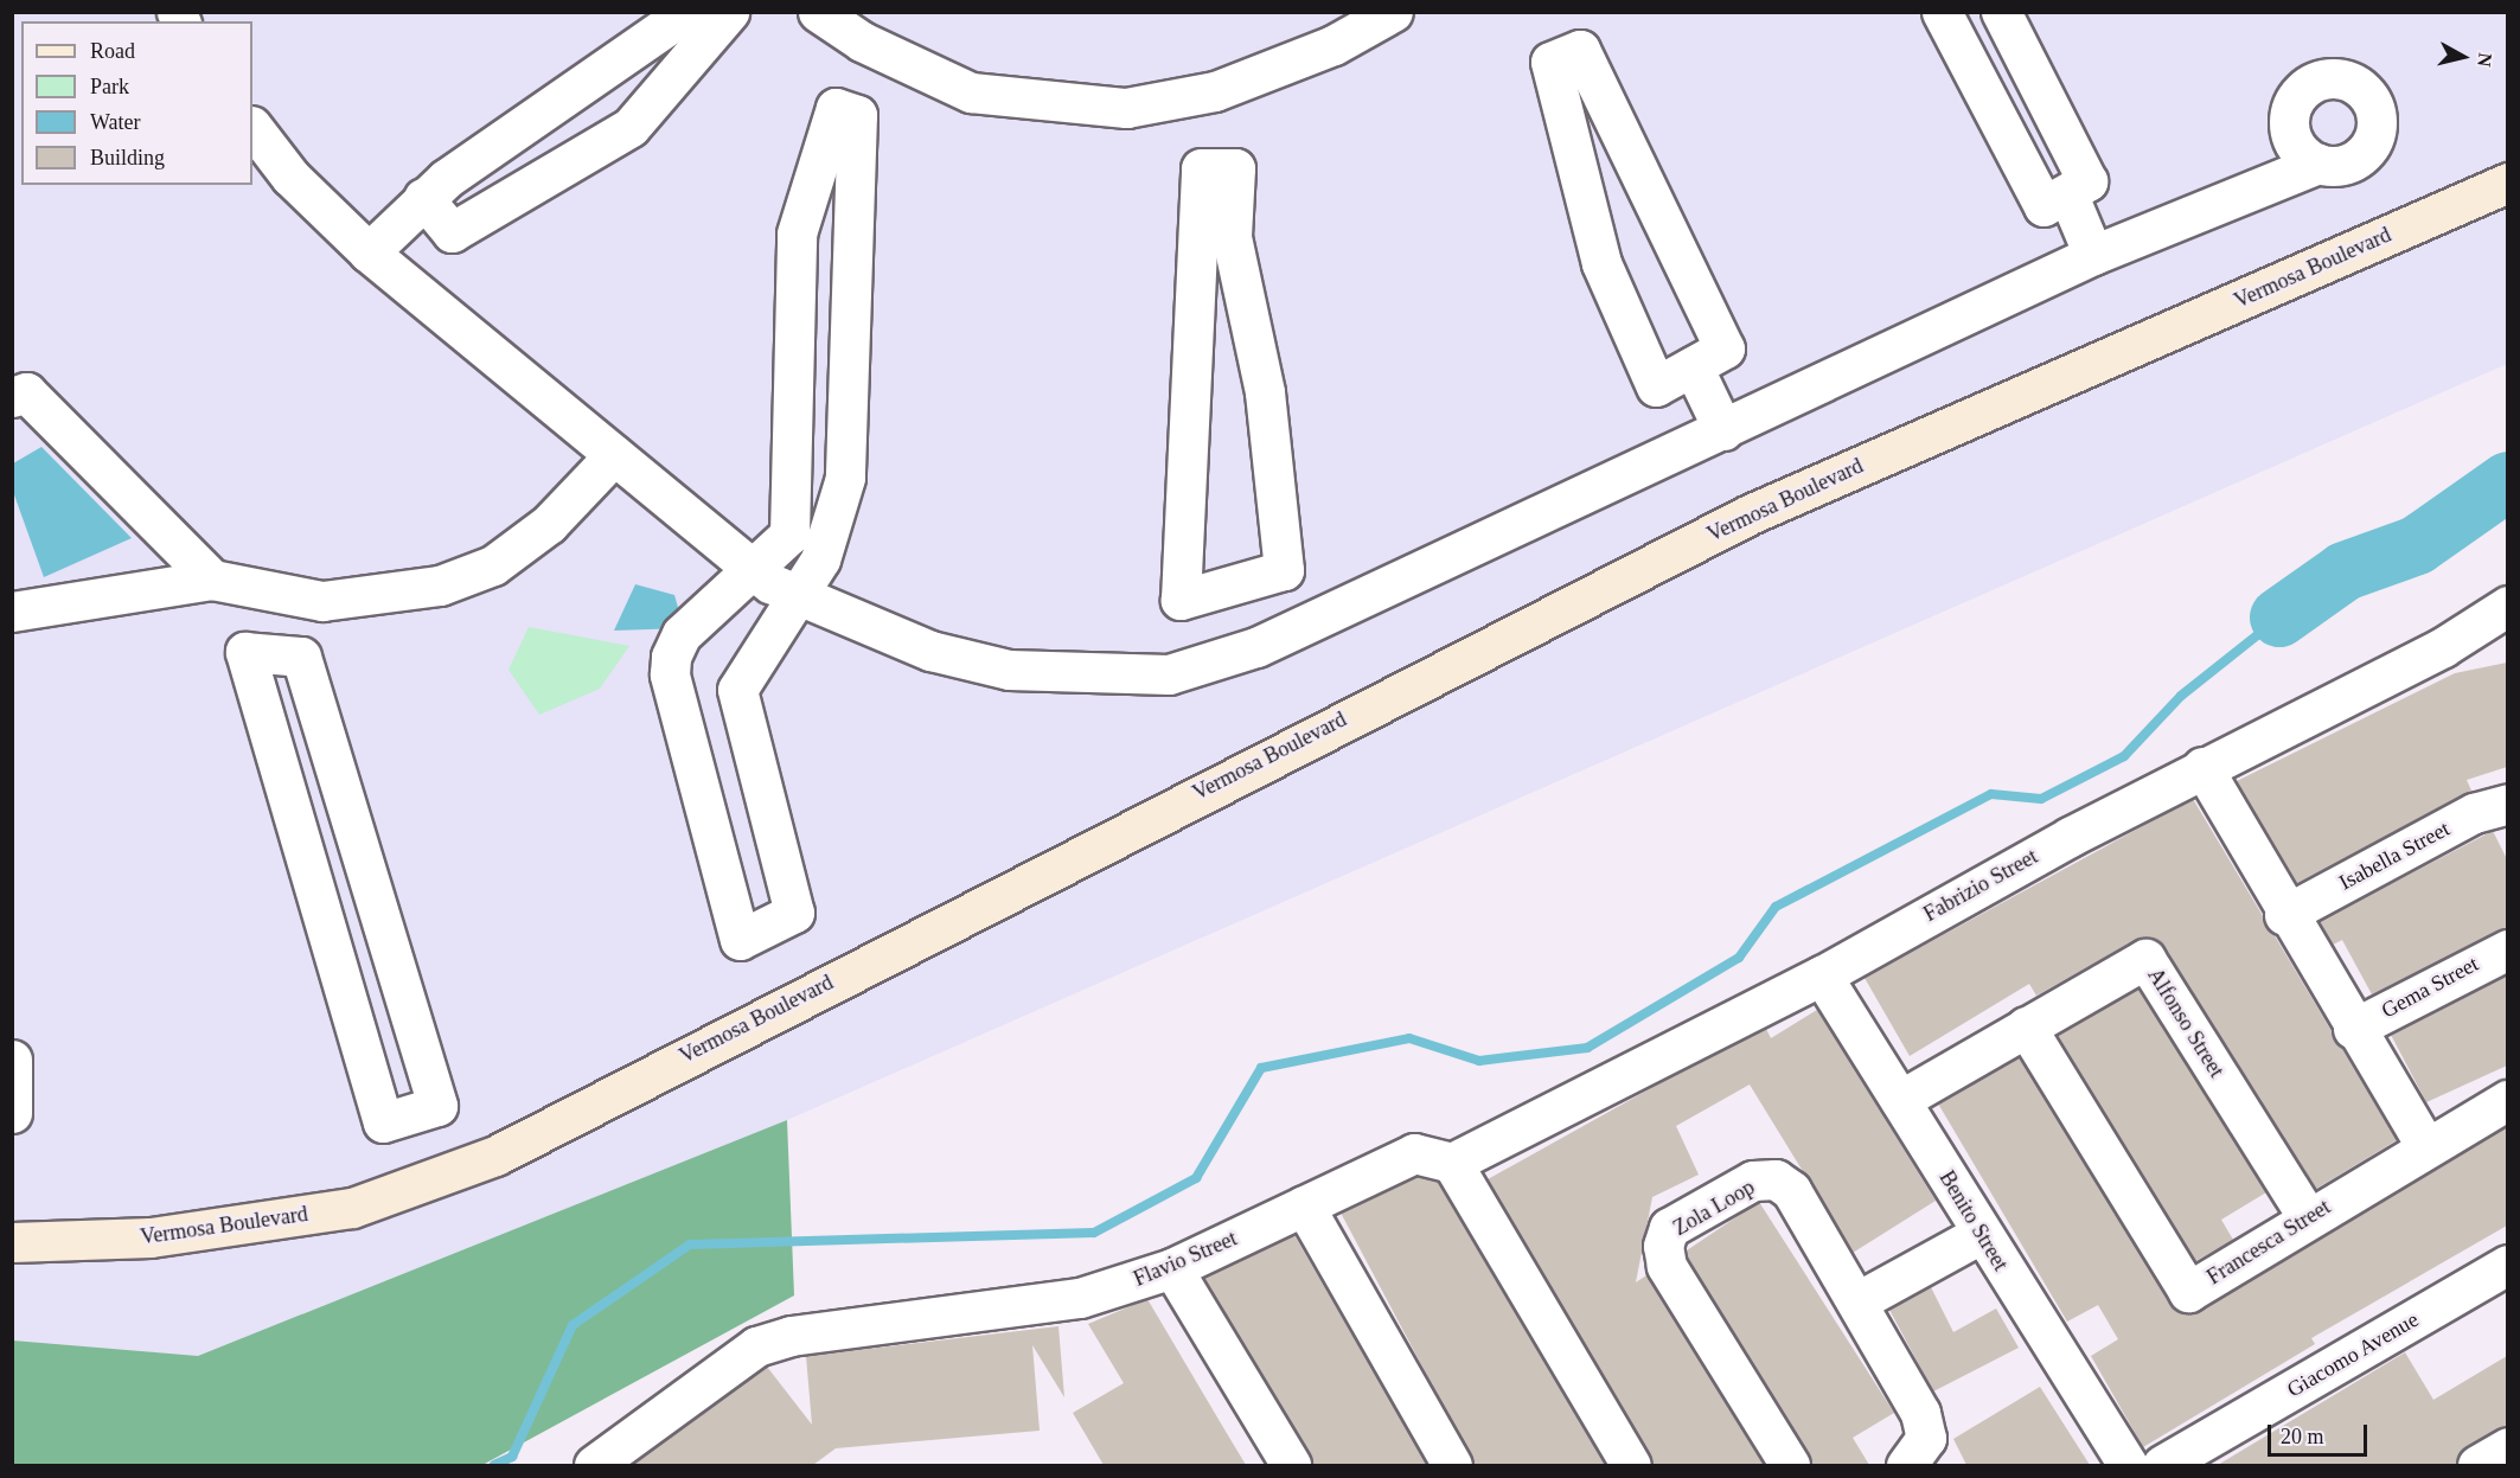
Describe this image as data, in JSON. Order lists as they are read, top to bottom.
{
  "streets": {
    "main road": ["Vermosa Boulevard"],
    "street": [
      "Isabella Street",
      "Fabrizio Street",
      "Gema Street",
      "Alfonso Street",
      "Zola Loop",
      "Benito Street",
      "Francesca Street",
      "Flavio Street",
      "Giacomo Avenue"
    ]
  },
  "crossings": [
    ["Fabrizio Street", "Benito Street"],
    ["Fabrizio Street", "Flavio Street"],
    ["Alfonso Street", "Benito Street"],
    ["Alfonso Street", "Francesca Street"]
  ],
  "legend": [
    "Road",
    "Park",
    "Water",
    "Building"
  ],
  "scale_bar": "20 m",
  "north": "right"
}
